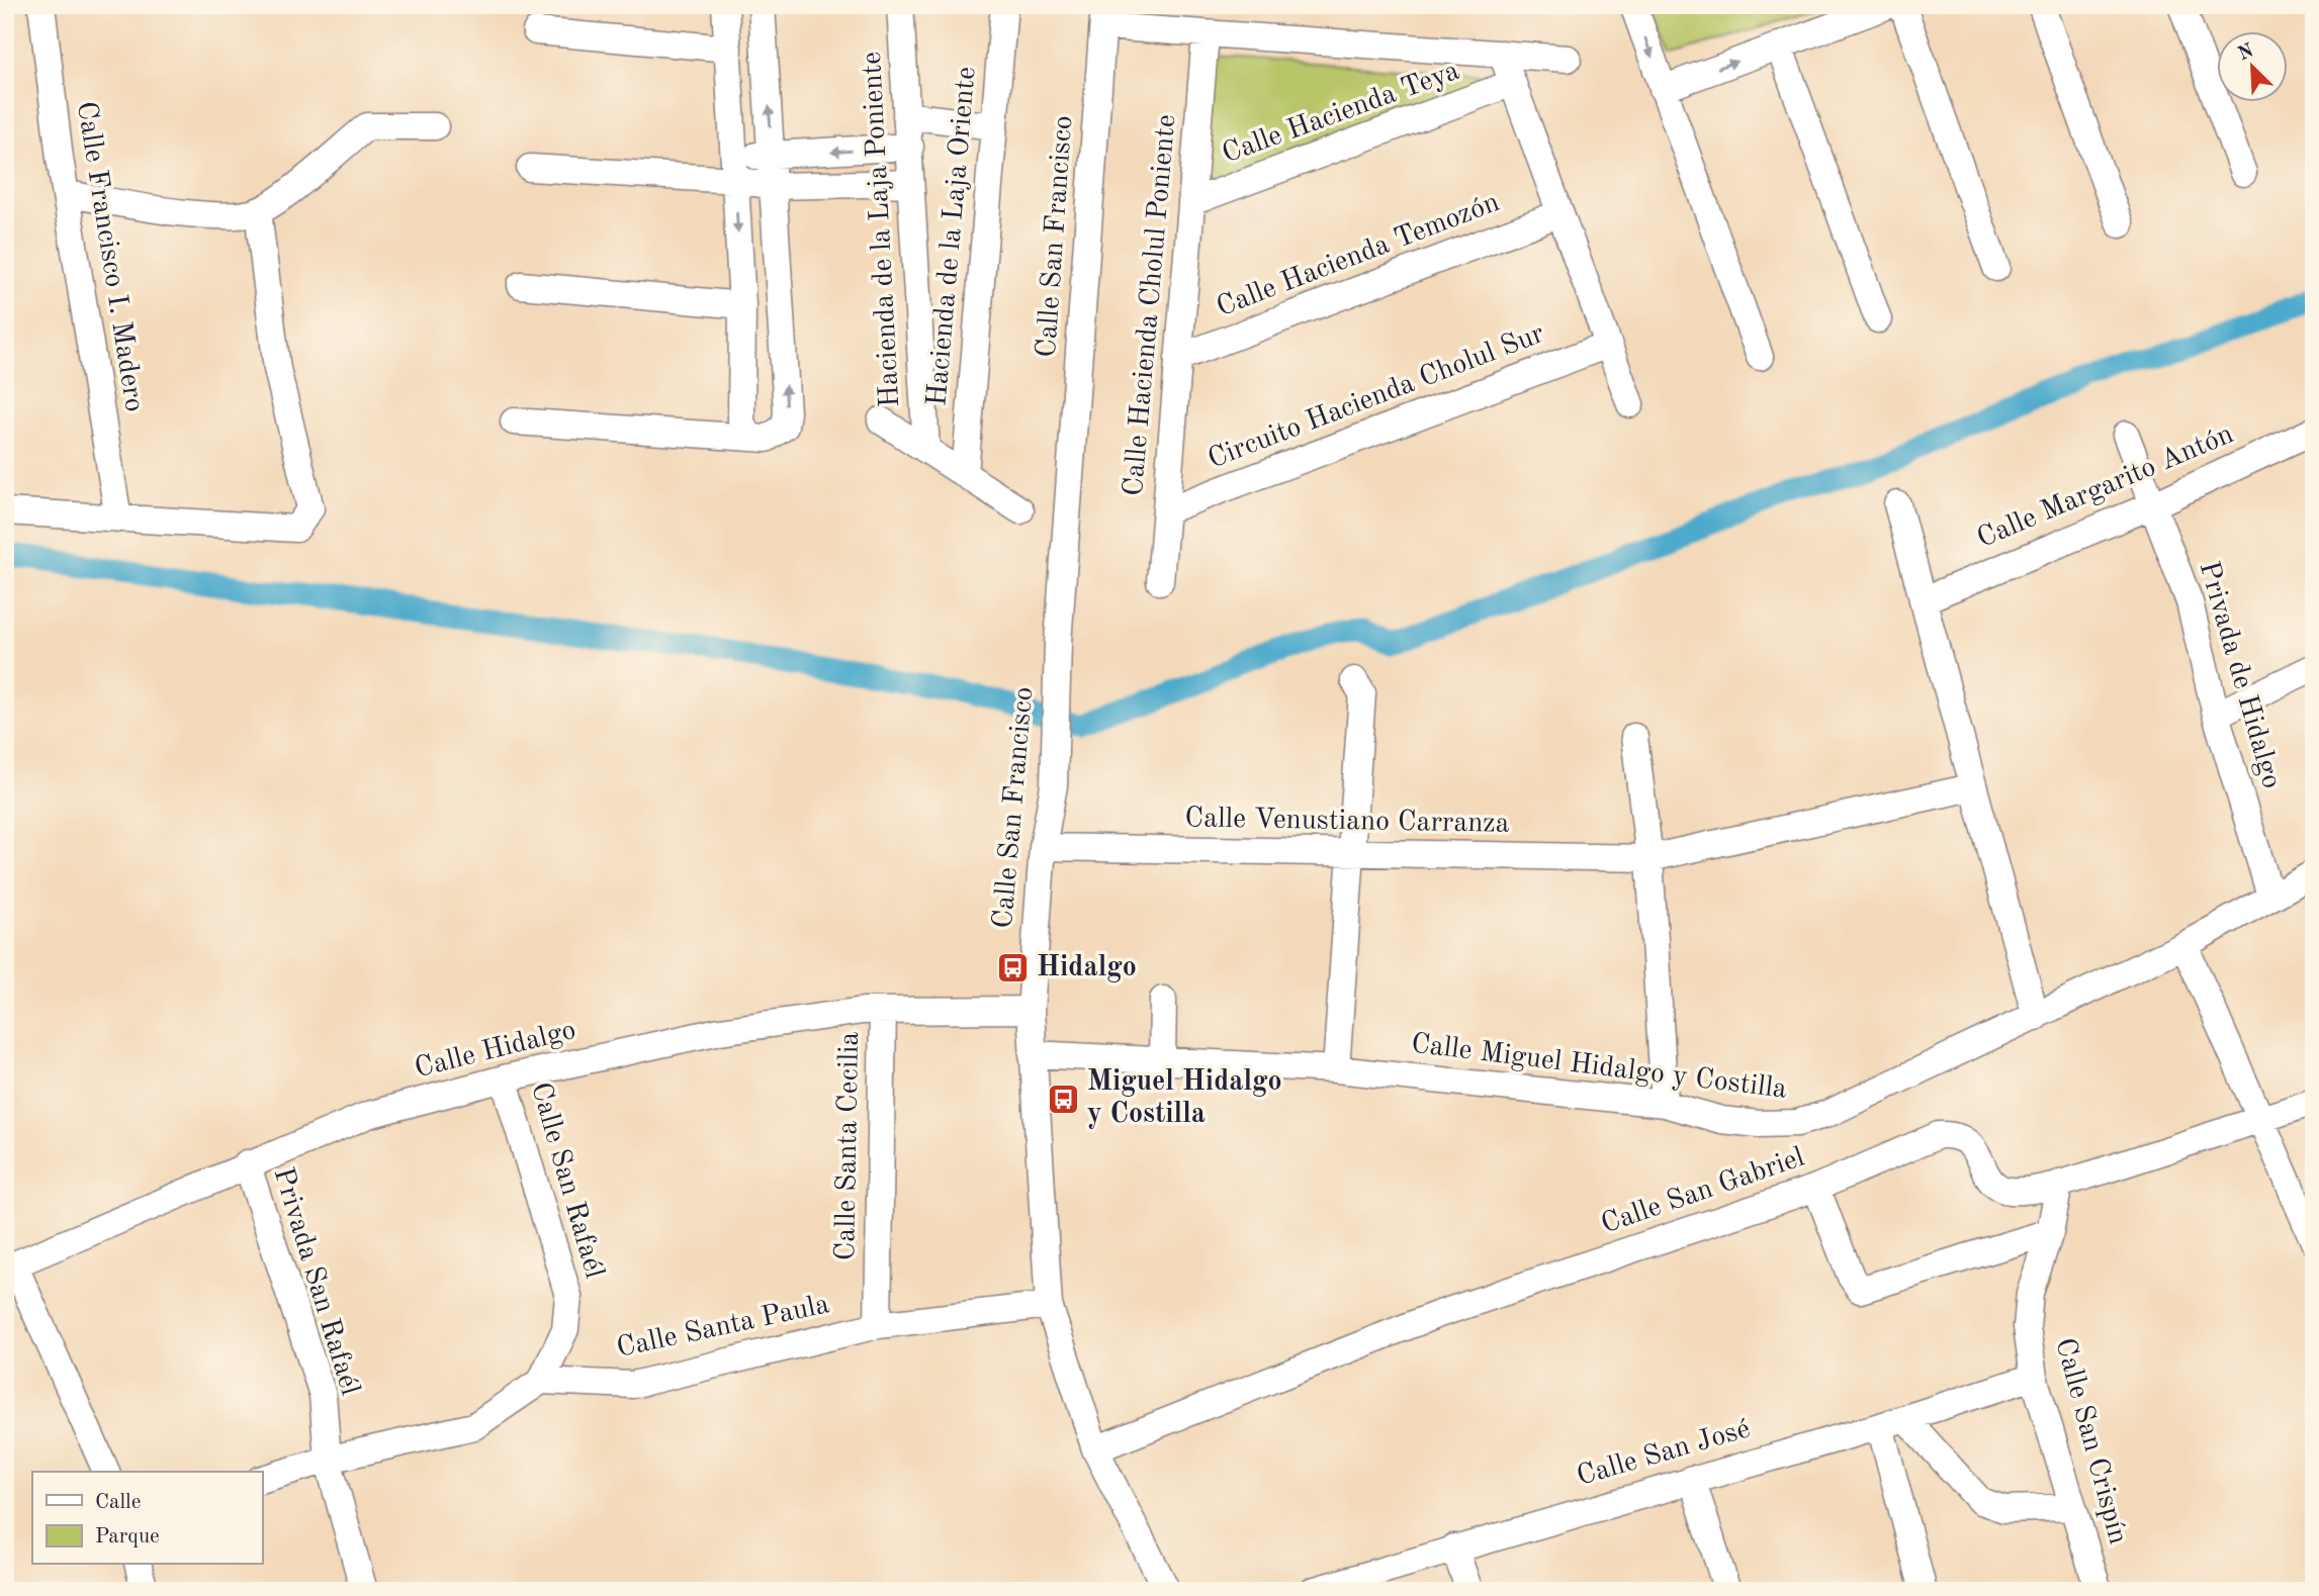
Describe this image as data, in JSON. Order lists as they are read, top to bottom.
{
  "streets": {
    "street": [
      "Calle Hacienda Teya",
      "Hacienda de la Laja Poniente",
      "Hacienda de la Laja Oriente",
      "Calle San Francisco",
      "Calle Hacienda Temozón",
      "Calle Francisco I. Madero",
      "Calle Hacienda Cholul Poniente",
      "Circuito Hacienda Cholul Sur",
      "Calle Margarito Antón",
      "Privada de Hidalgo",
      "Calle Venustiano Carranza",
      "Calle Hidalgo",
      "Calle Miguel Hidalgo y Costilla",
      "Calle Santa Cecilia",
      "Calle San Rafaél",
      "Calle San Gabriel",
      "Privada San Rafaél",
      "Calle Santa Paula",
      "Calle San Crispín",
      "Calle San José"
    ]
  },
  "crossings": [
    ["Calle Hacienda Teya", "Calle Hacienda Cholul Poniente"],
    ["Calle San Francisco", "Calle Venustiano Carranza"],
    ["Calle San Francisco", "Calle Hidalgo"],
    ["Calle San Francisco", "Calle Miguel Hidalgo y Costilla"],
    ["Calle San Francisco", "Calle San Gabriel"],
    ["Calle San Francisco", "Calle Santa Paula"],
    ["Calle Hacienda Temozón", "Calle Hacienda Cholul Poniente"],
    ["Calle Hacienda Cholul Poniente", "Circuito Hacienda Cholul Sur"],
    ["Calle Margarito Antón", "Privada de Hidalgo"],
    ["Privada de Hidalgo", "Calle Miguel Hidalgo y Costilla"],
    ["Calle Hidalgo", "Calle Santa Cecilia"],
    ["Calle Hidalgo", "Calle San Rafaél"],
    ["Calle Hidalgo", "Privada San Rafaél"],
    ["Calle Santa Cecilia", "Calle Santa Paula"],
    ["Calle San Rafaél", "Calle Santa Paula"],
    ["Calle San Gabriel", "Calle San Crispín"],
    ["Calle San Crispín", "Calle San José"]
  ],
  "places": {
    "bus stop": ["Hidalgo", "Miguel Hidalgo y Costilla"]
  },
  "legend": ["Calle", "Parque"],
  "north": "top left"
}
